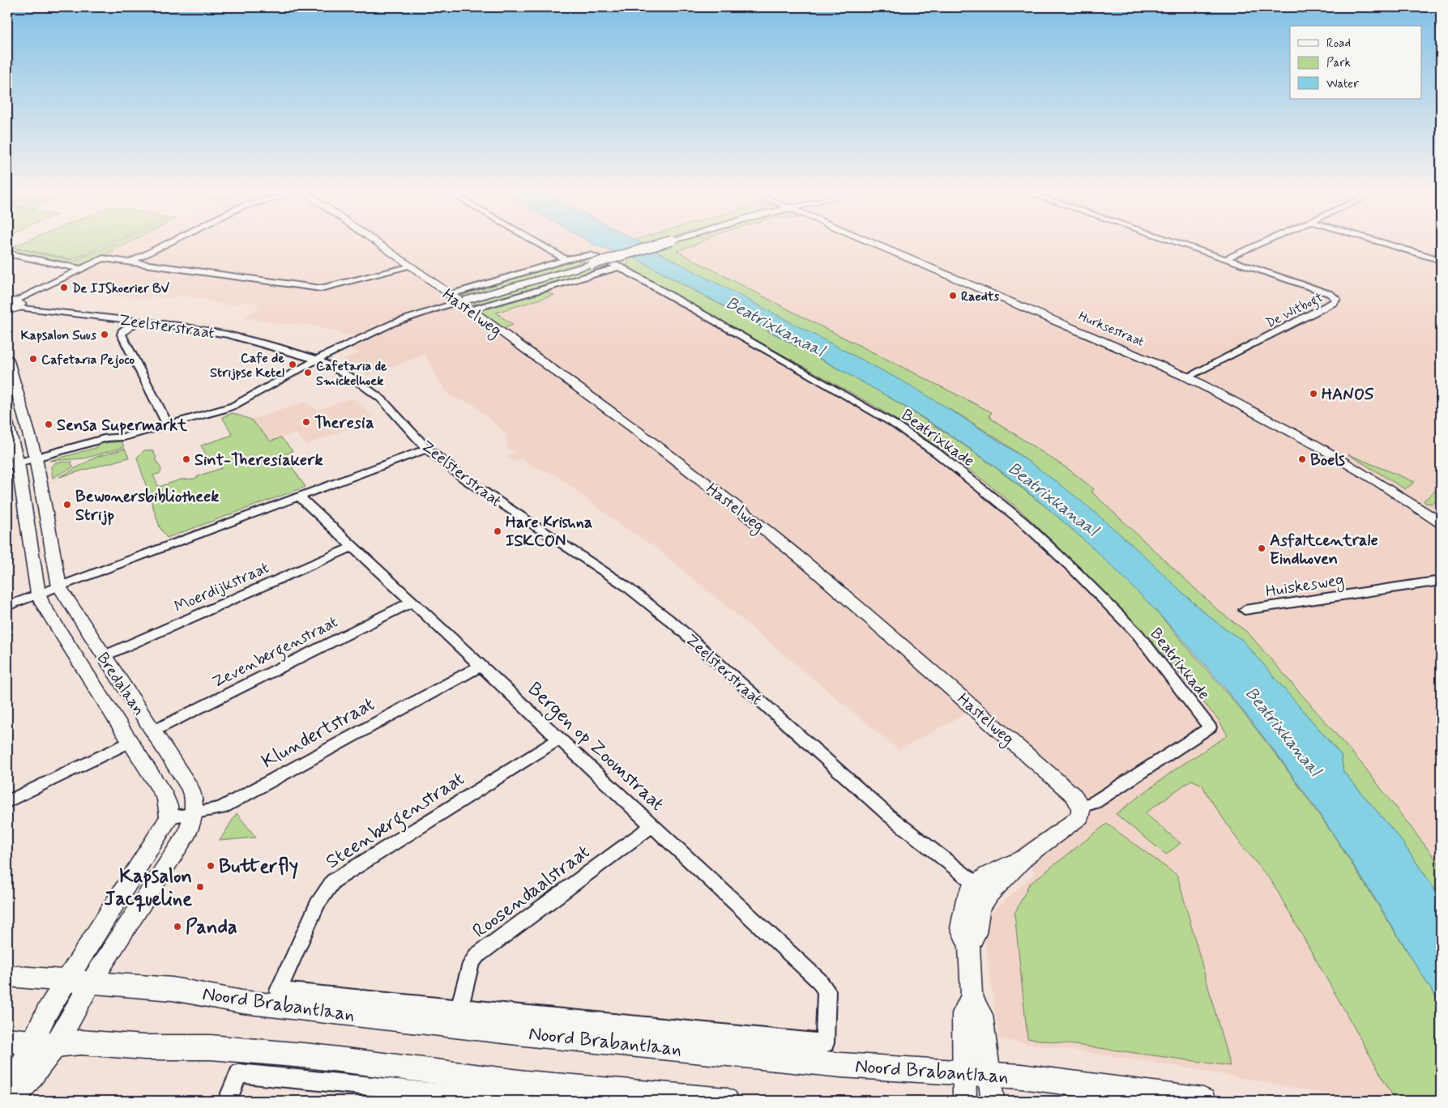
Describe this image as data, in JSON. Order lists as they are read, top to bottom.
{
  "streets": {
    "main road": ["Noord Brabantlaan"],
    "street": [
      "De Witbogt",
      "Hastelweg",
      "Zeelsterstraat",
      "Hurksestraat",
      "Beatrixkade",
      "Huiskesweg",
      "Moerdijkstraat",
      "Zevenbergenstraat",
      "Bredalaan",
      "Klundertstraat",
      "Bergen op Zoomstraat",
      "Steenbergenstraat",
      "Roosendaalstraat"
    ]
  },
  "crossings": [
    ["De Witbogt", "Hurksestraat"],
    ["Hastelweg", "Beatrixkade"],
    ["Moerdijkstraat", "Bredalaan"],
    ["Moerdijkstraat", "Bergen op Zoomstraat"],
    ["Zevenbergenstraat", "Bredalaan"],
    ["Zevenbergenstraat", "Bergen op Zoomstraat"],
    ["Bredalaan", "Klundertstraat"],
    ["Bredalaan", "Noord Brabantlaan"],
    ["Klundertstraat", "Bergen op Zoomstraat"],
    ["Bergen op Zoomstraat", "Steenbergenstraat"],
    ["Bergen op Zoomstraat", "Roosendaalstraat"],
    ["Bergen op Zoomstraat", "Noord Brabantlaan"],
    ["Steenbergenstraat", "Noord Brabantlaan"],
    ["Roosendaalstraat", "Noord Brabantlaan"]
  ],
  "water": ["Beatrixkanaal"],
  "places": [
    "De IJSkoerier BV",
    "Raedts",
    "Kapsalon Suus",
    "Cafetaria Pejoco",
    "Cafe de Strijpse Ketel",
    "Cafetaria de Smickelhoek",
    "HANOS",
    "Theresia",
    "Sensa Supermarkt",
    "Sint-Theresiakerk",
    "Boels",
    "Bewonersbibliotheek Strijp",
    "Hare Krishna ISKCON",
    "Asfaltcentrale Eindhoven",
    "Butterfly",
    "Kapsalon Jacqueline",
    "Panda"
  ],
  "legend": ["Road", "Park", "Water"]
}
